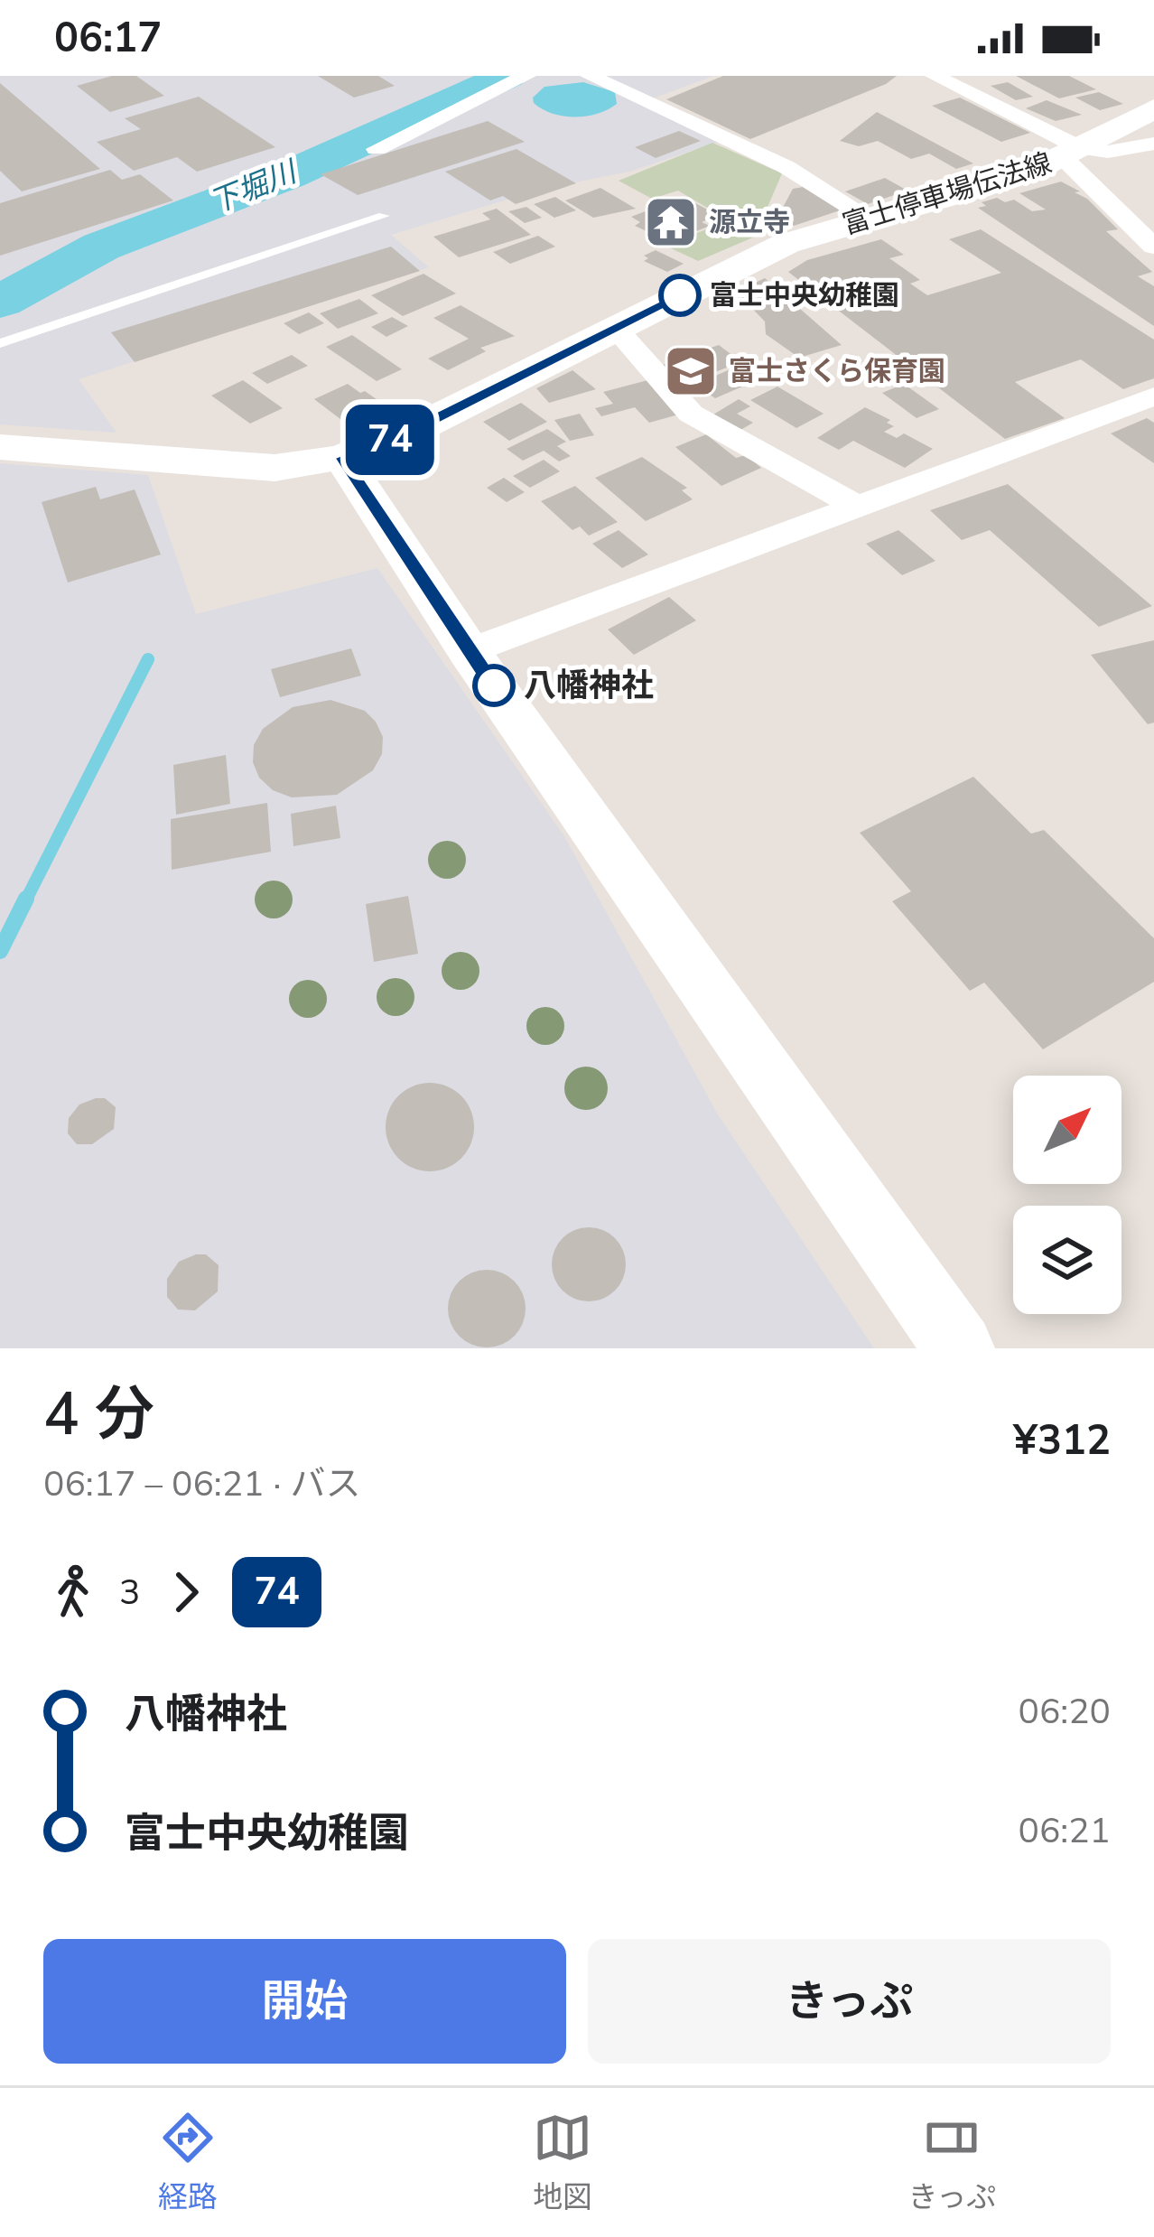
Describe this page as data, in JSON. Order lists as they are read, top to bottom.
{
  "streets": {
    "main road": ["富士停車場伝法線"]
  },
  "water": ["下堀川"],
  "places": {
    "temple": ["源立寺"],
    "other": ["富士中央幼稚園", "八幡神社"],
    "school or university": ["富士さくら保育園"]
  },
  "lines": ["bus line 74"],
  "north": "top right",
  "page": {
    "status": "06:17",
    "on_map": "74",
    "heading": ["4 分", "06:17 – 06:21 · バス", "¥312"],
    "legs": ["3", "74"],
    "list": [
      {
        "name": "八幡神社",
        "value": "06:20"
      },
      {
        "name": "富士中央幼稚園",
        "value": "06:21"
      }
    ],
    "buttons": ["開始", "きっぷ"],
    "tabs": ["経路", "地図", "きっぷ"]
  }
}
